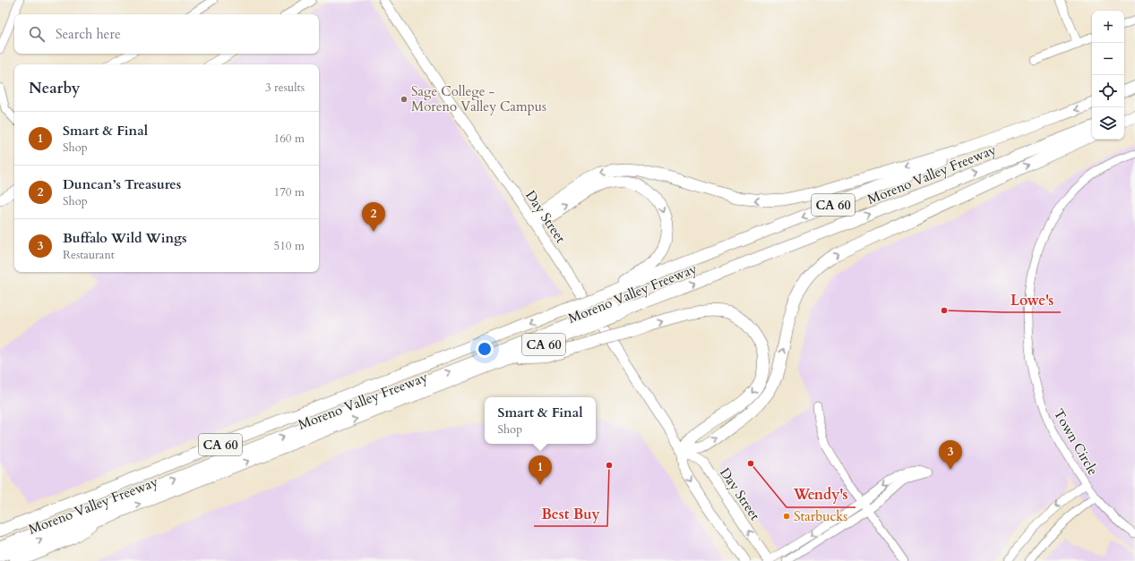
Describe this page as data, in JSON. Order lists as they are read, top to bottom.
{
  "streets": {
    "highway": ["Moreno Valley Freeway", "CA 60"],
    "main road": ["Day Street"],
    "street": ["Town Circle"]
  },
  "places": [
    "Sage College - Moreno Valley Campus",
    "Lowe's",
    "Wendy's",
    "Best Buy",
    "Starbucks"
  ],
  "page": {
    "map_buttons": ["+", "−"],
    "search": "Search here",
    "heading": ["Nearby", "3 results"],
    "list": [
      {
        "mark": "1",
        "name": "Smart & Final",
        "note": "Shop",
        "value": "160 m"
      },
      {
        "mark": "2",
        "name": "Duncan’s Treasures",
        "note": "Shop",
        "value": "170 m"
      },
      {
        "mark": "3",
        "name": "Buffalo Wild Wings",
        "note": "Restaurant",
        "value": "510 m"
      }
    ],
    "pins": ["2", "3", "1"],
    "popup": ["Smart & Final", "Shop"]
  }
}
